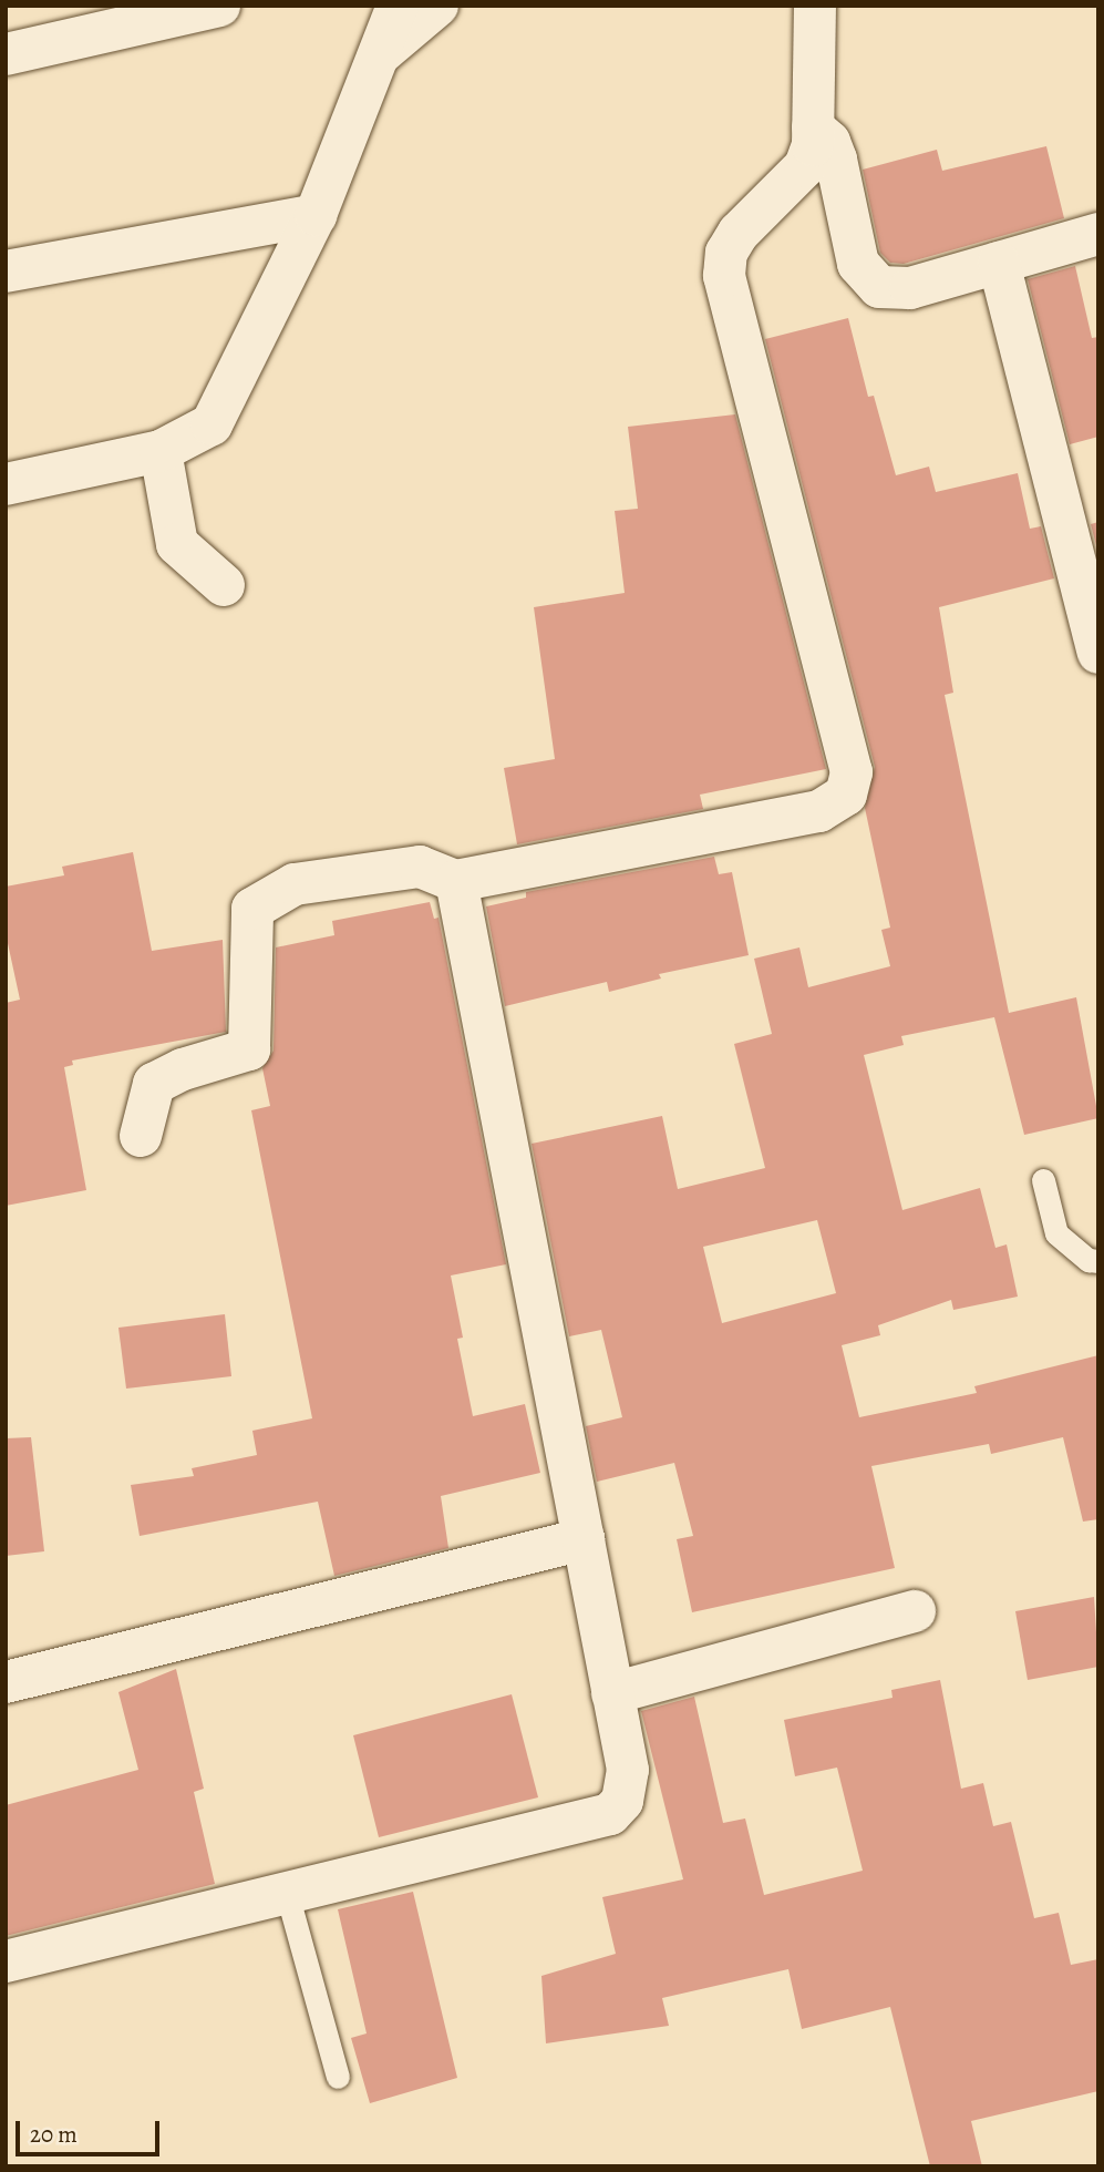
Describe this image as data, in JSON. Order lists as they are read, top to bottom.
{
  "scale_bar": "20 m"
}
